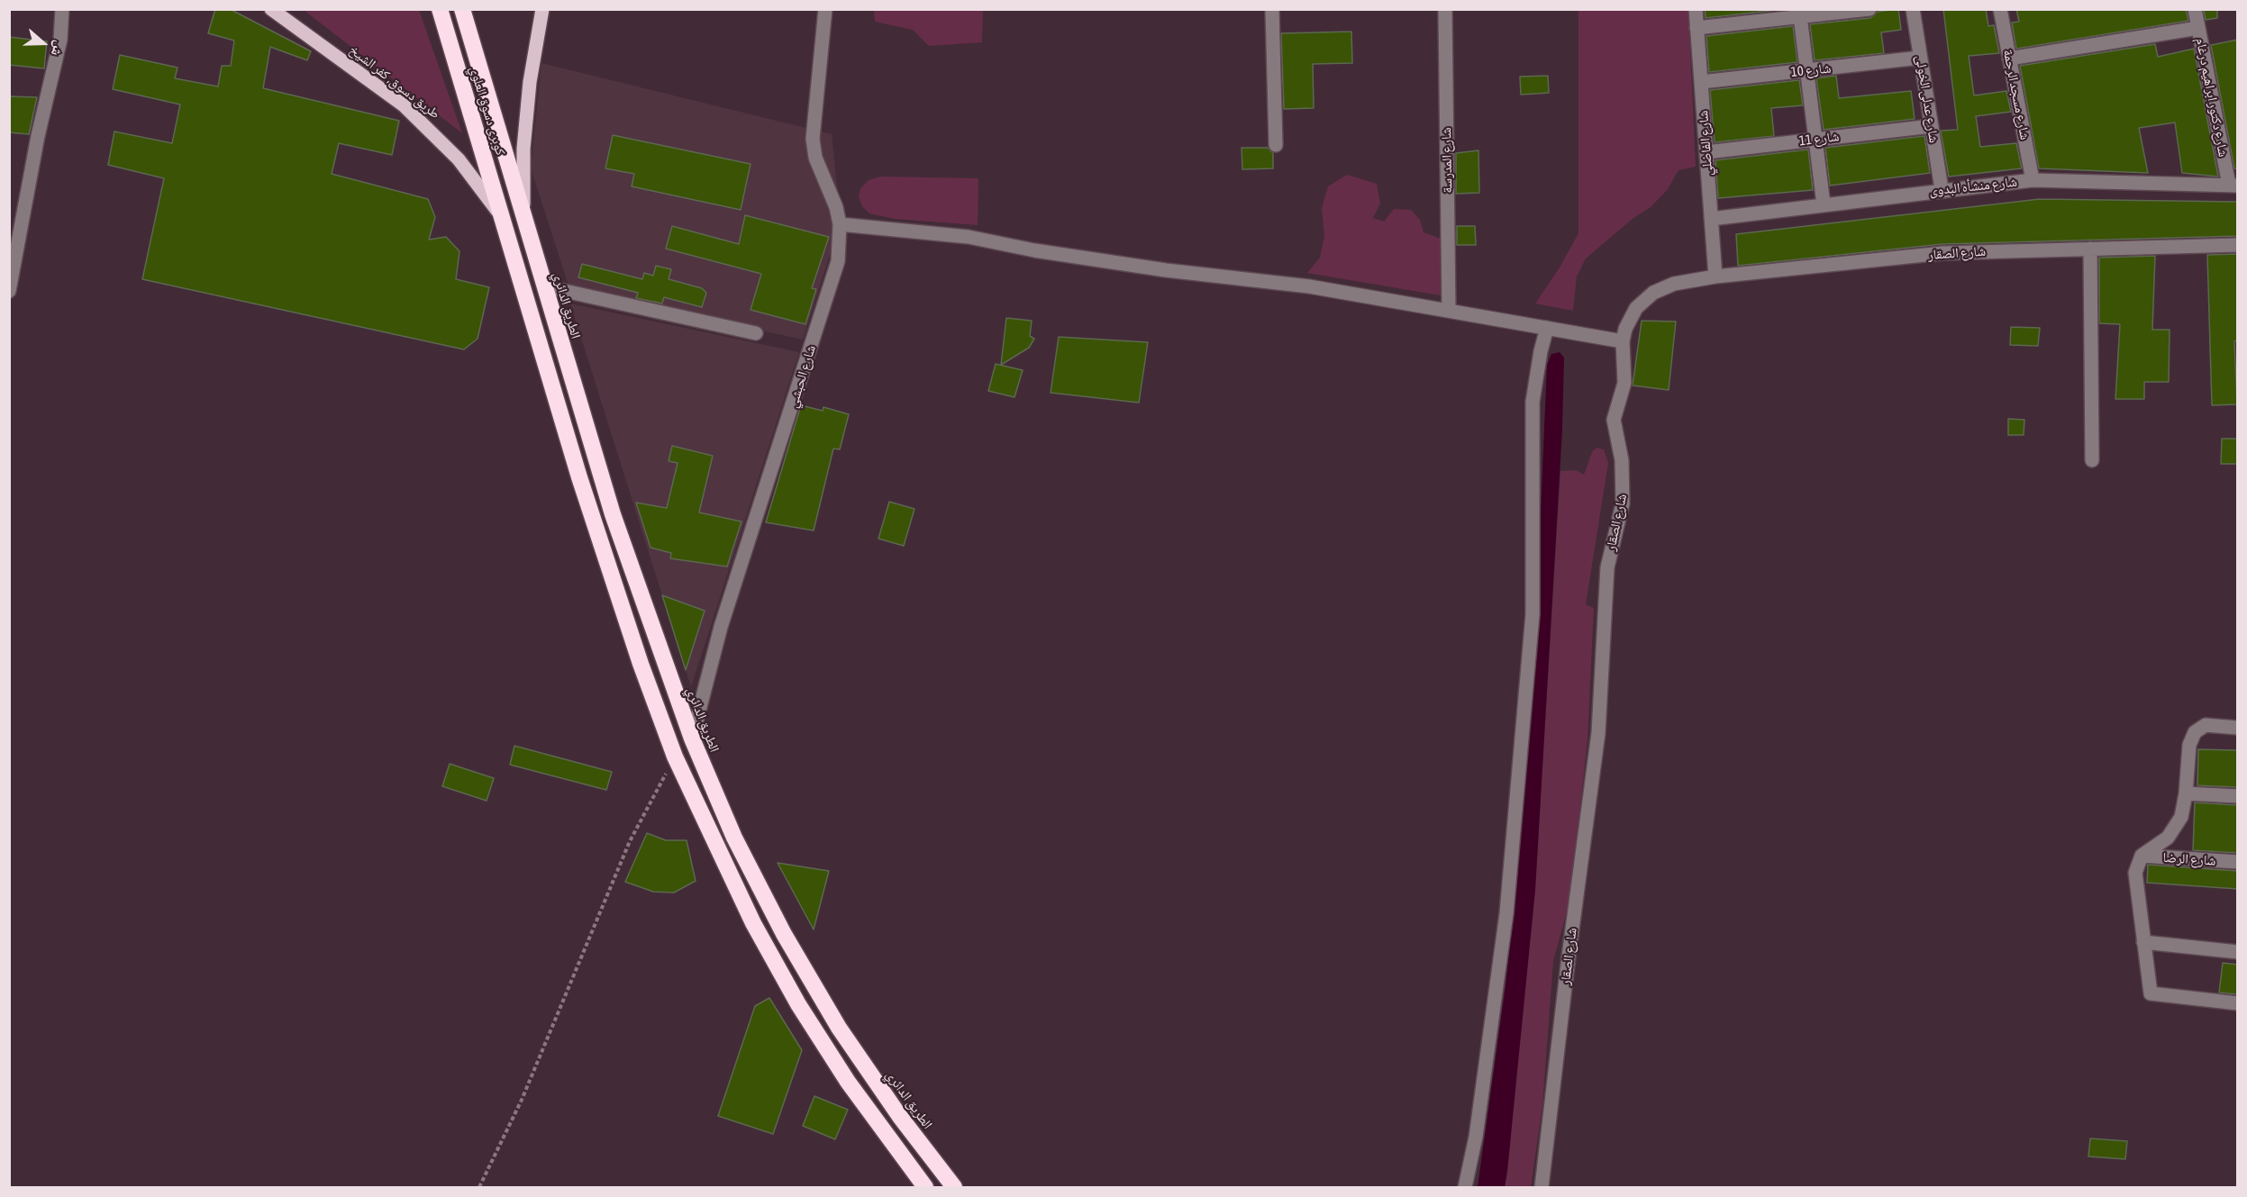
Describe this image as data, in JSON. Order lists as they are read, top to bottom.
{
  "streets": {
    "highway": ["كوبرى دسوق العلوي", "الطريق الدائري"],
    "main road": ["طريق دسوق, كفر الشيخ"],
    "street": [
      "شارع 10",
      "شارع مسجد الرحمة",
      "شارع دكتور ابراهيم درغام",
      "شارع عدلى الخولى",
      "شارع 11",
      "شارع الفاضلي",
      "شارع المدرسة",
      "شارع منشأه البدوى",
      "شارع الصقار",
      "شارع الحبشي",
      "شارع الرضا"
    ]
  },
  "crossings": [
    ["شارع 10", "شارع عدلى الخولى"],
    ["شارع 10", "شارع الفاضلي"],
    ["طريق دسوق, كفر الشيخ", "كوبرى دسوق العلوي"],
    ["شارع مسجد الرحمة", "شارع منشأه البدوى"],
    ["شارع دكتور ابراهيم درغام", "شارع منشأه البدوى"],
    ["شارع عدلى الخولى", "شارع 11"],
    ["شارع عدلى الخولى", "شارع منشأه البدوى"],
    ["كوبرى دسوق العلوي", "الطريق الدائري"],
    ["شارع 11", "شارع الفاضلي"],
    ["شارع الفاضلي", "شارع منشأه البدوى"],
    ["شارع الفاضلي", "شارع الصقار"],
    ["الطريق الدائري", "شارع الحبشي"]
  ],
  "north": "right"
}
